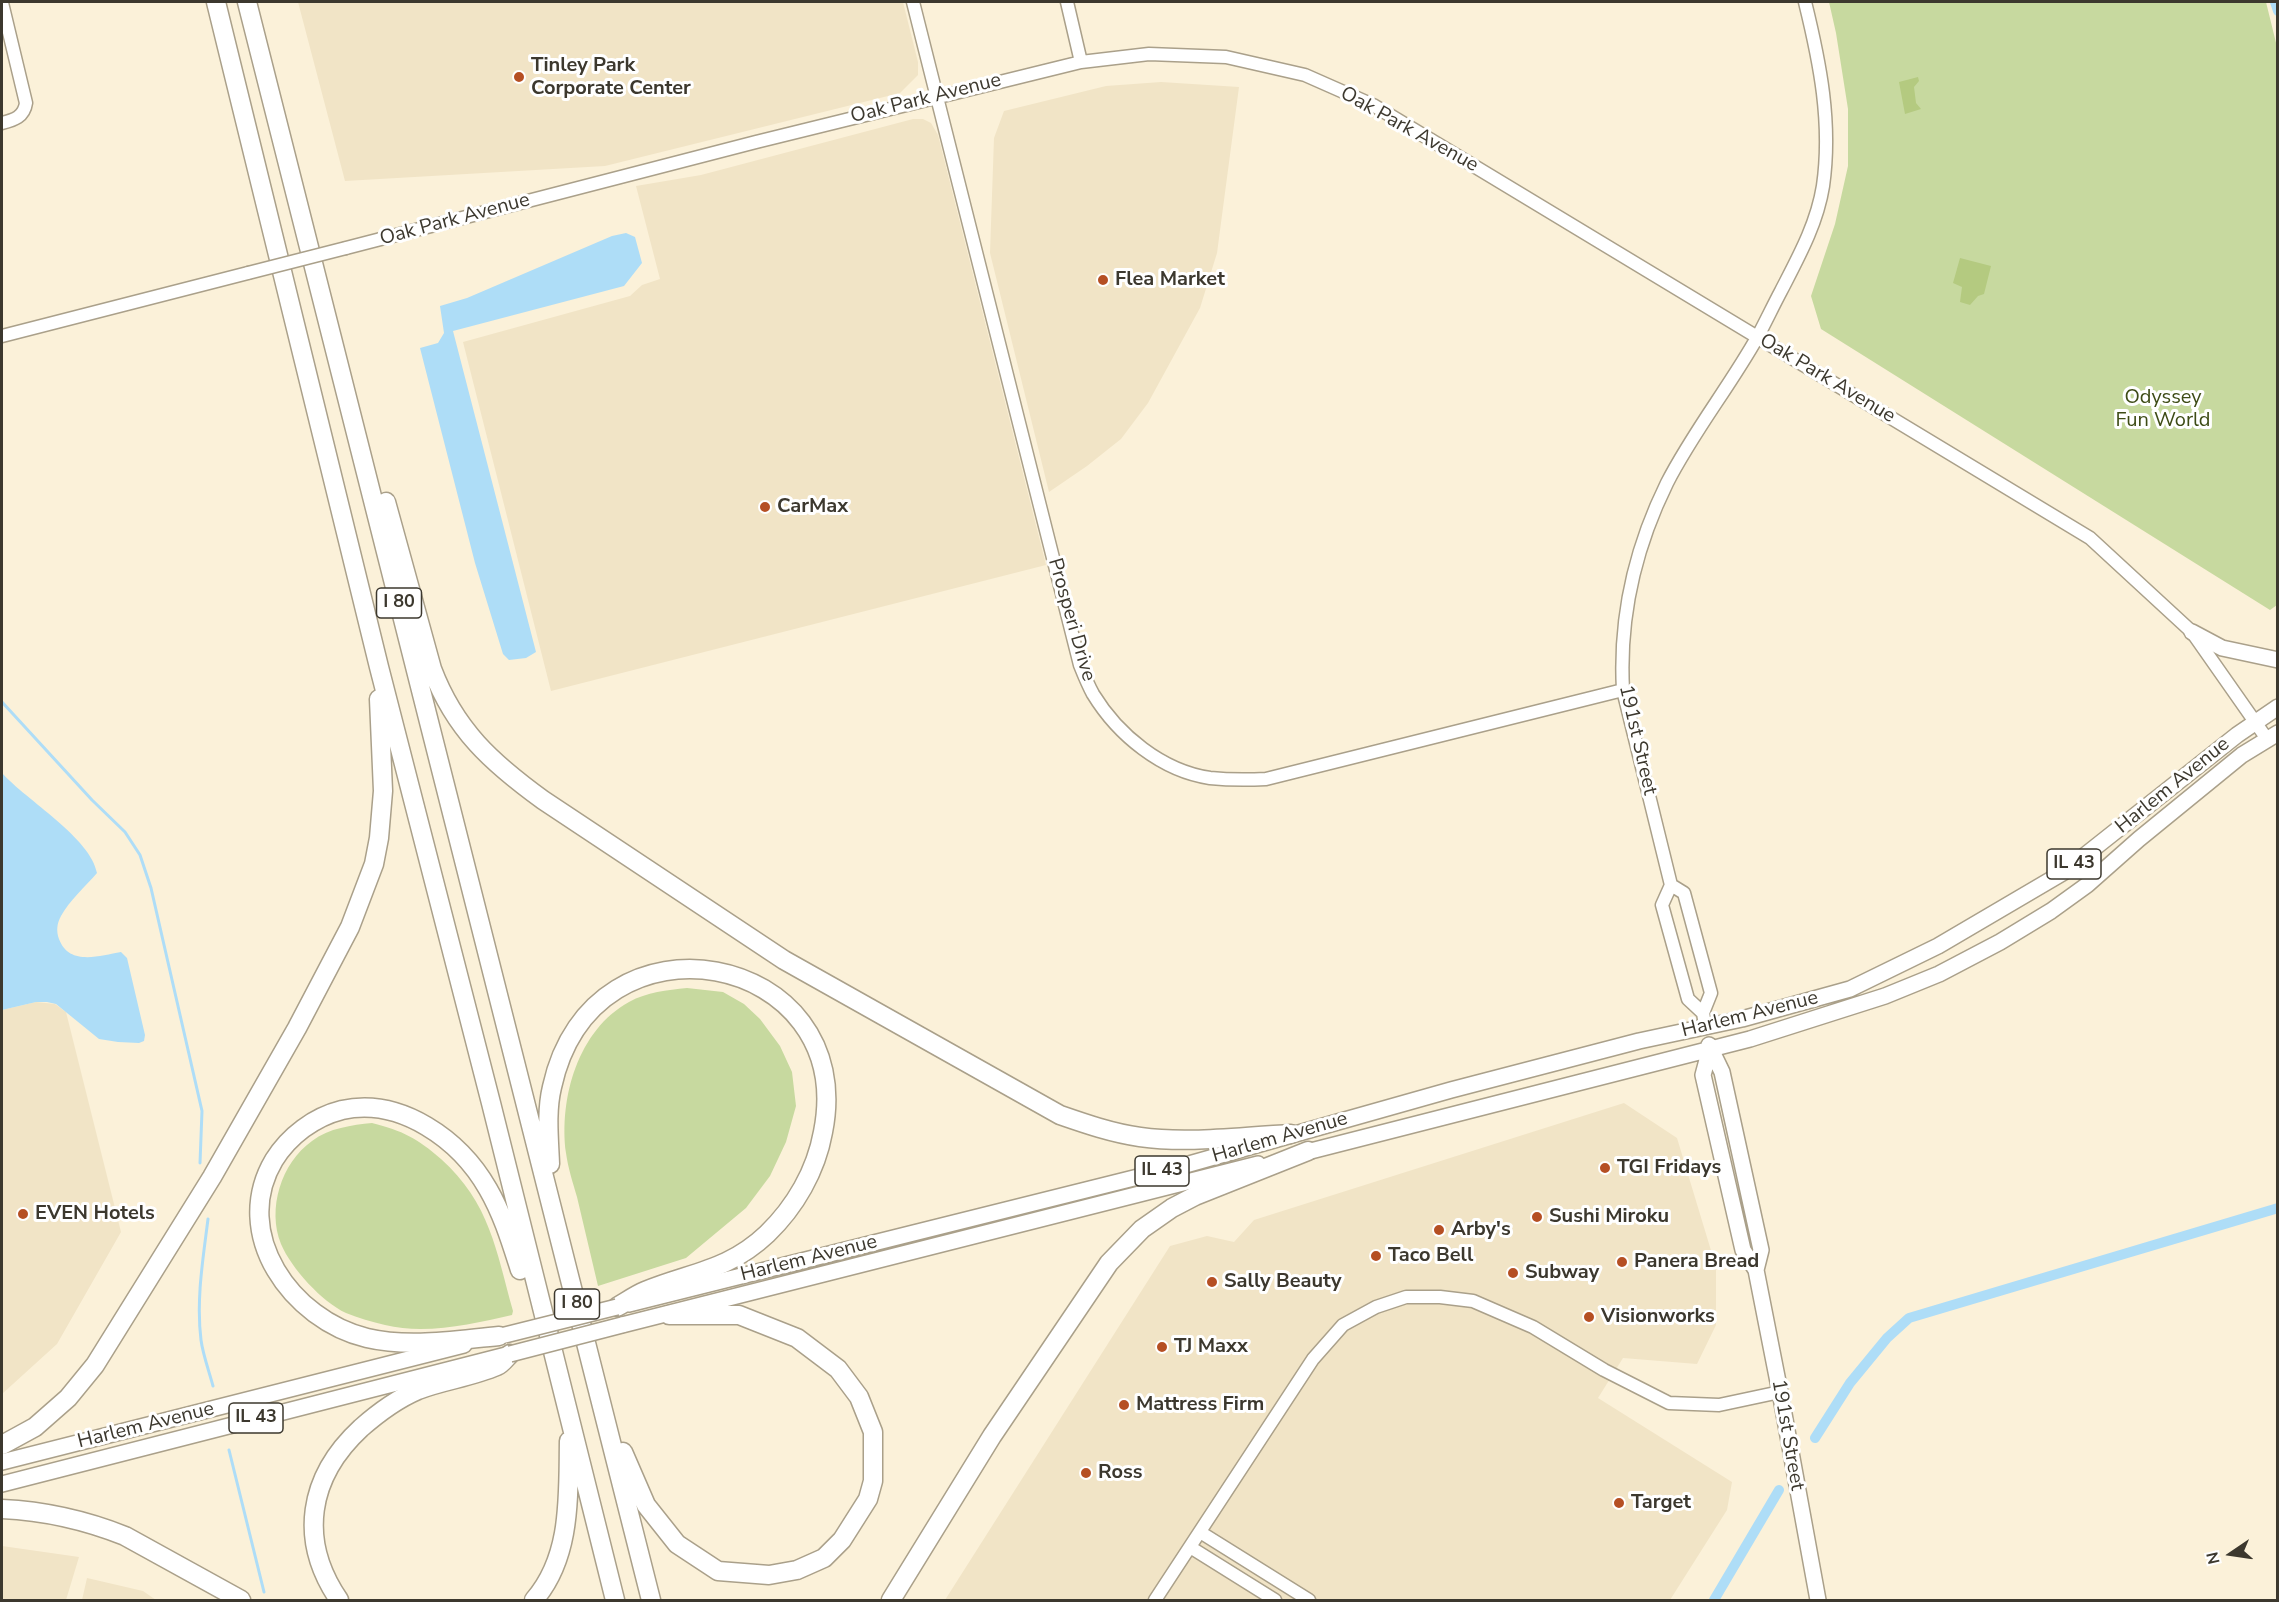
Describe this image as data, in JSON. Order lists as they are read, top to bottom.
{
  "streets": {
    "highway": ["I 80"],
    "main road": ["191st Street", "Harlem Avenue", "IL 43"],
    "street": ["Oak Park Avenue", "Prosperi Drive"]
  },
  "crossings": [
    ["Oak Park Avenue", "Prosperi Drive"],
    ["Oak Park Avenue", "191st Street"],
    ["Oak Park Avenue", "Harlem Avenue"],
    ["Prosperi Drive", "191st Street"],
    ["191st Street", "Harlem Avenue"]
  ],
  "parks": ["Odyssey Fun World"],
  "places": [
    "Tinley Park Corporate Center",
    "Flea Market",
    "CarMax",
    "TGI Fridays",
    "EVEN Hotels",
    "Sushi Miroku",
    "Arby's",
    "Taco Bell",
    "Panera Bread",
    "Subway",
    "Sally Beauty",
    "Visionworks",
    "TJ Maxx",
    "Mattress Firm",
    "Ross",
    "Target"
  ],
  "north": "left"
}
